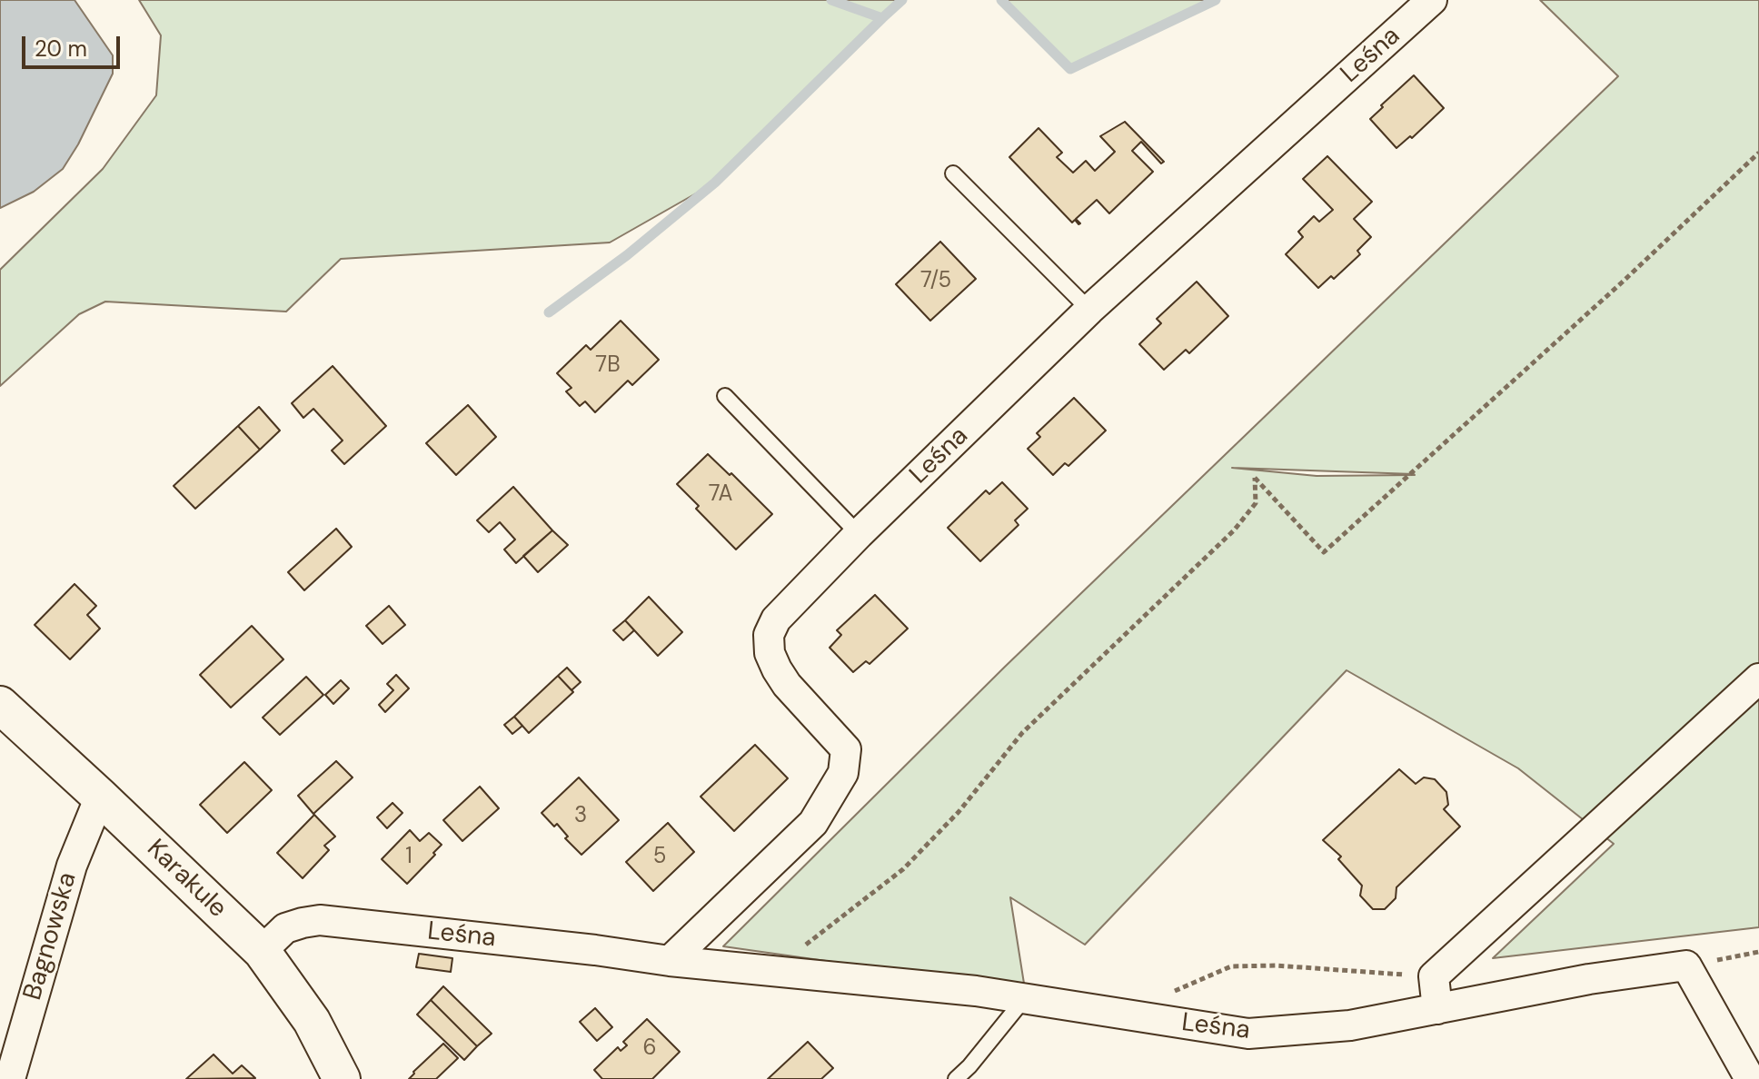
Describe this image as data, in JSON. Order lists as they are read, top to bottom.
{
  "streets": {
    "street": ["Leśna", "Karakule", "Bagnowska"]
  },
  "crossings": [
    ["Leśna", "Karakule"],
    ["Karakule", "Bagnowska"]
  ],
  "house_numbers": [
    "7/5",
    "7B",
    "7A",
    "3",
    "1",
    "5",
    "6"
  ],
  "scale_bar": "20 m"
}
